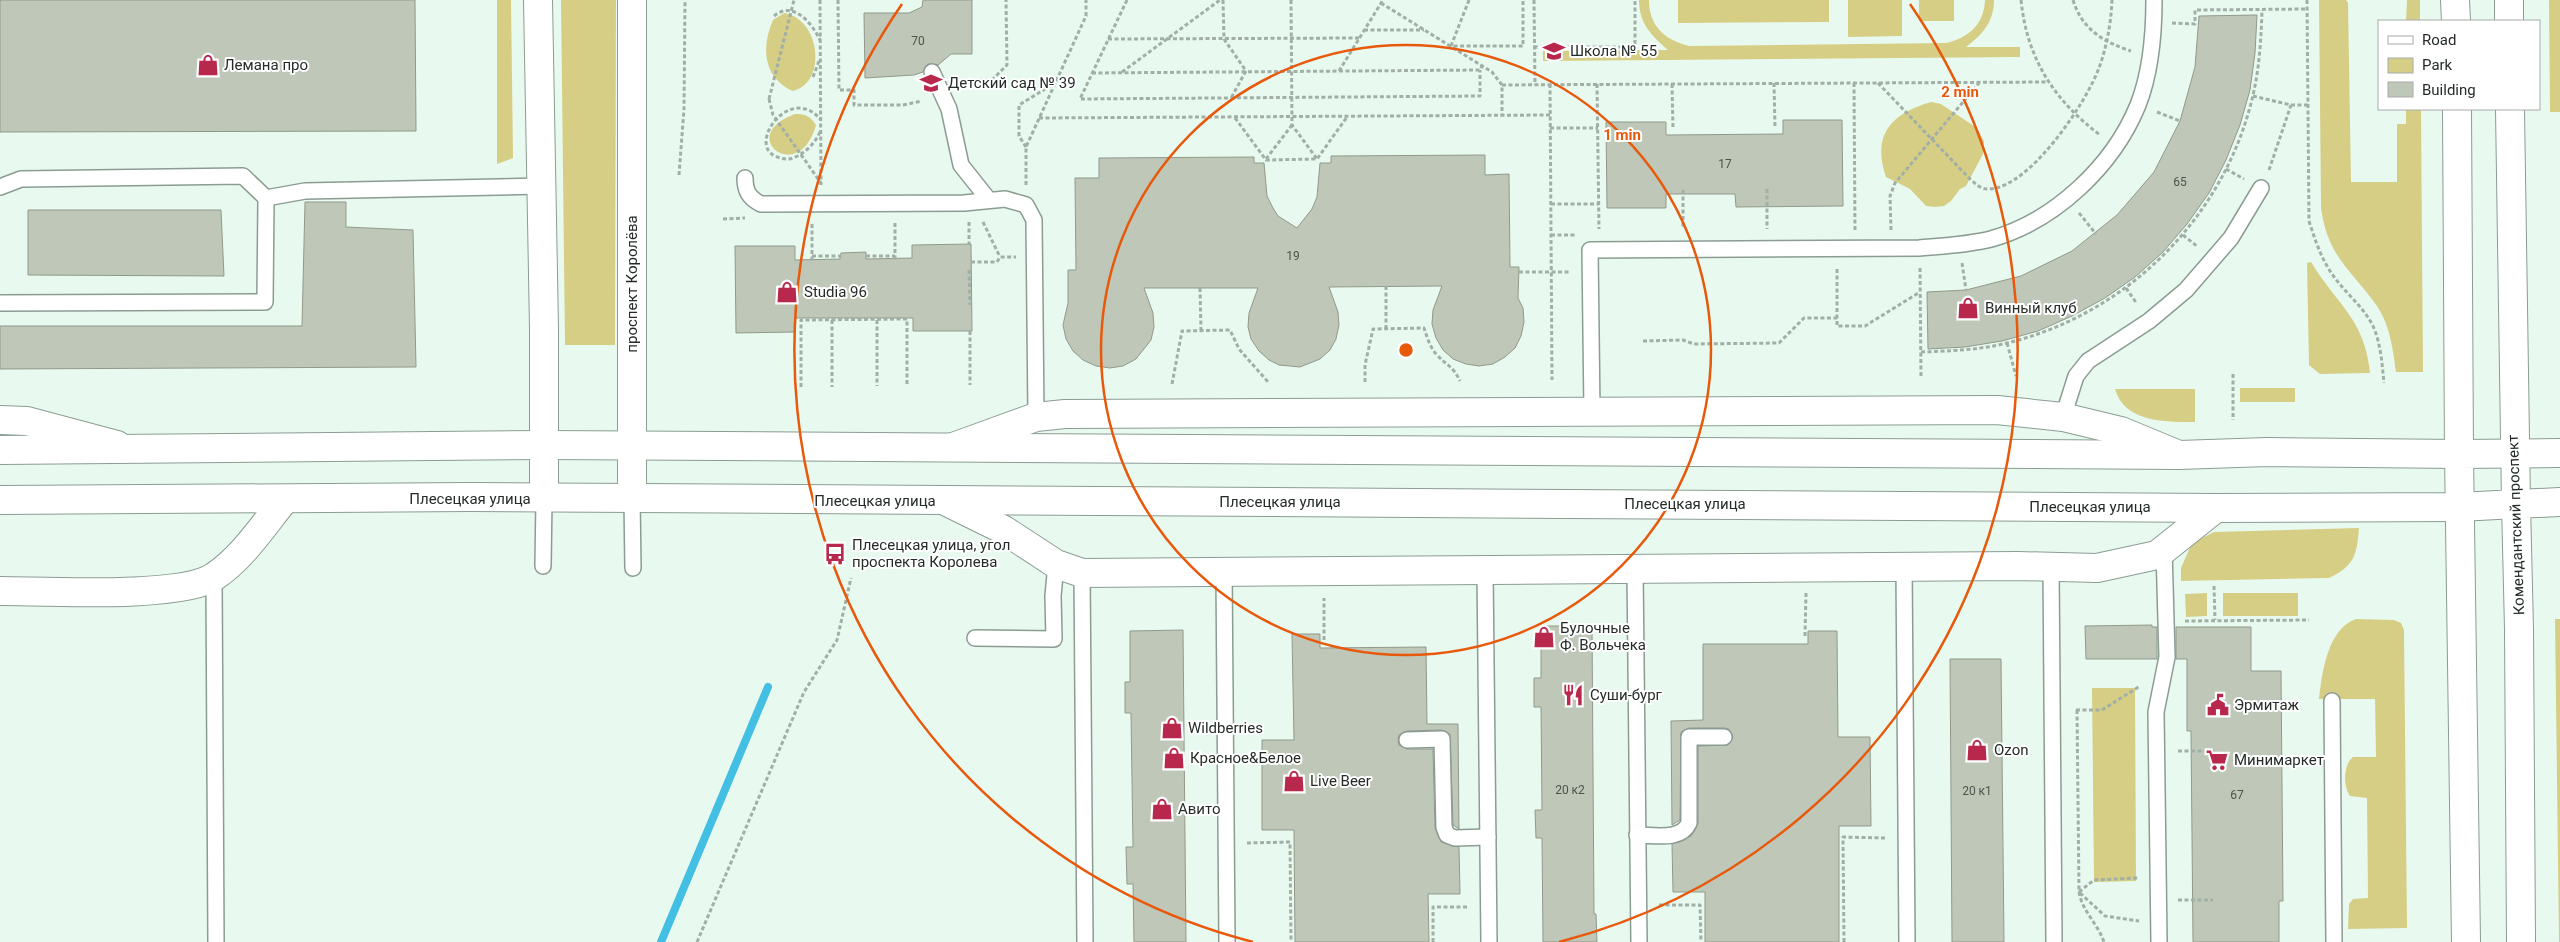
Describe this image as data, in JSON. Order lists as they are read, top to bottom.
{
  "streets": {
    "main road": ["проспект Королёва", "Плесецкая улица", "Комендантский проспект"]
  },
  "crossings": [
    ["проспект Королёва", "Плесецкая улица"],
    ["Плесецкая улица", "Комендантский проспект"]
  ],
  "places": {
    "school or university": ["Школа № 55", "Детский сад № 39"],
    "shop": [
      "Лемана про",
      "Studia 96",
      "Винный клуб",
      "Булочные Ф. Вольчека",
      "Wildberries",
      "Ozon",
      "Красное&Белое",
      "Live Beer",
      "Авито"
    ],
    "bus stop": ["Плесецкая улица, угол проспекта Королева"],
    "restaurant": ["Суши-бург"],
    "public building": ["Эрмитаж"],
    "supermarket": ["Минимаркет"]
  },
  "house_numbers": [
    "70",
    "17",
    "65",
    "19",
    "20 к2",
    "20 к1",
    "67"
  ],
  "legend": ["Road", "Park", "Building"],
  "rings": ["2 min", "1 min"]
}
